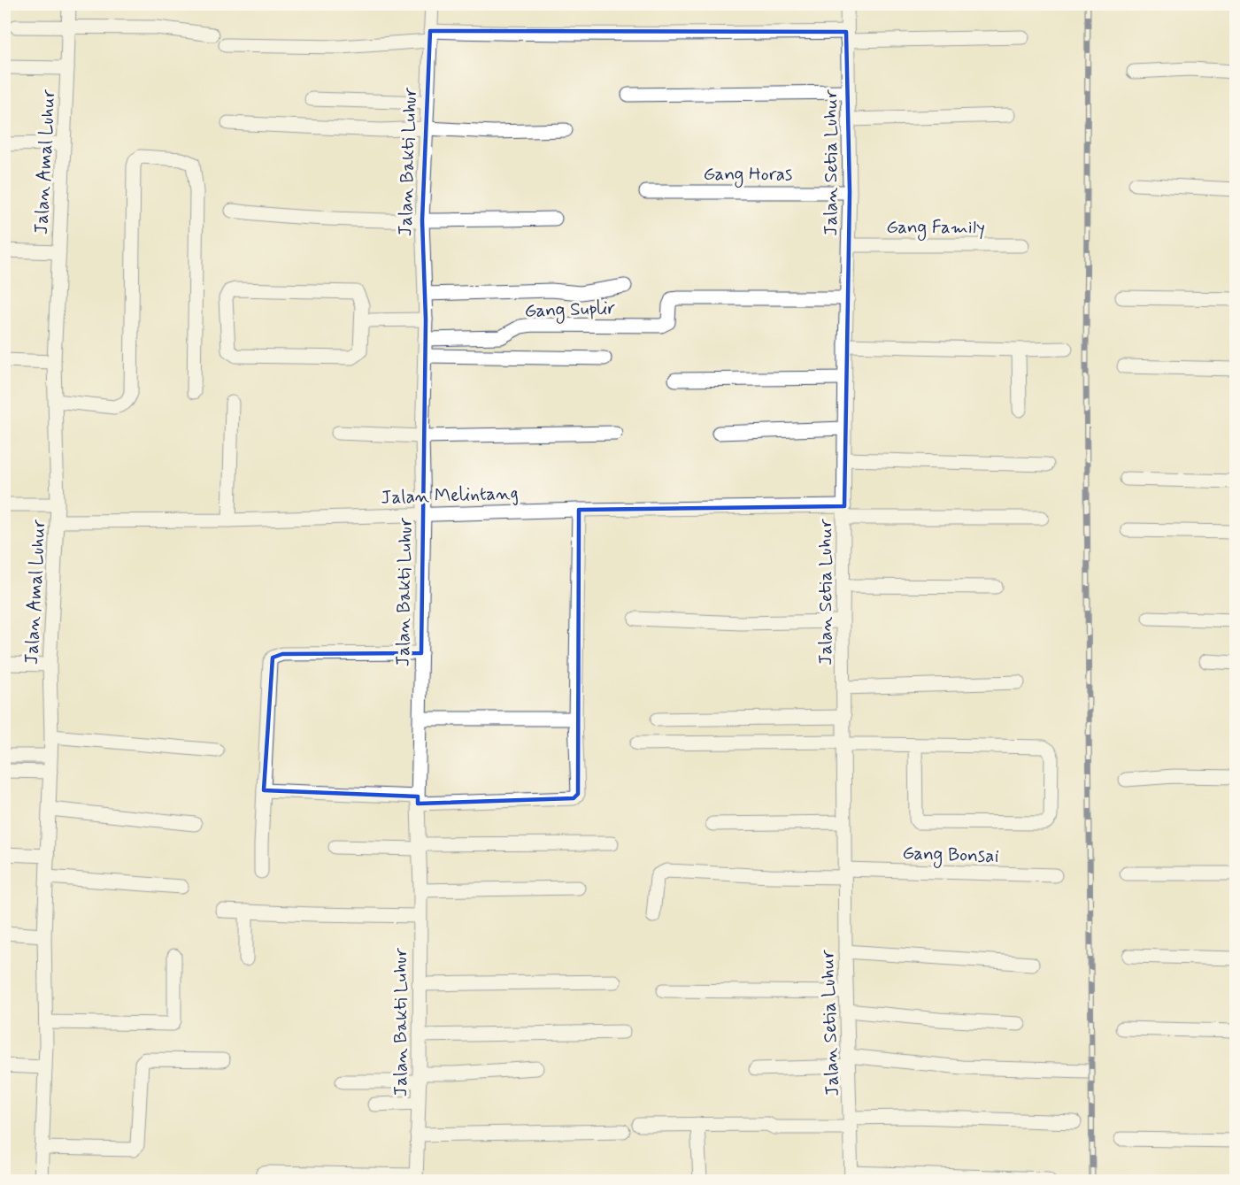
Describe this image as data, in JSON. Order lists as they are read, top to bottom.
{
  "streets": {
    "street": [
      "Jalan Amal Luhur",
      "Jalan Bakti Luhur",
      "Jalan Setia Luhur",
      "Gang Horas",
      "Gang Family",
      "Gang Suplir",
      "Jalan Melintang",
      "Gang Bonsai"
    ]
  },
  "crossings": [
    ["Jalan Amal Luhur", "Jalan Melintang"],
    ["Jalan Bakti Luhur", "Gang Suplir"],
    ["Jalan Bakti Luhur", "Jalan Melintang"],
    ["Jalan Setia Luhur", "Gang Horas"],
    ["Jalan Setia Luhur", "Gang Family"],
    ["Jalan Setia Luhur", "Gang Suplir"],
    ["Jalan Setia Luhur", "Jalan Melintang"],
    ["Jalan Setia Luhur", "Gang Bonsai"]
  ]
}
